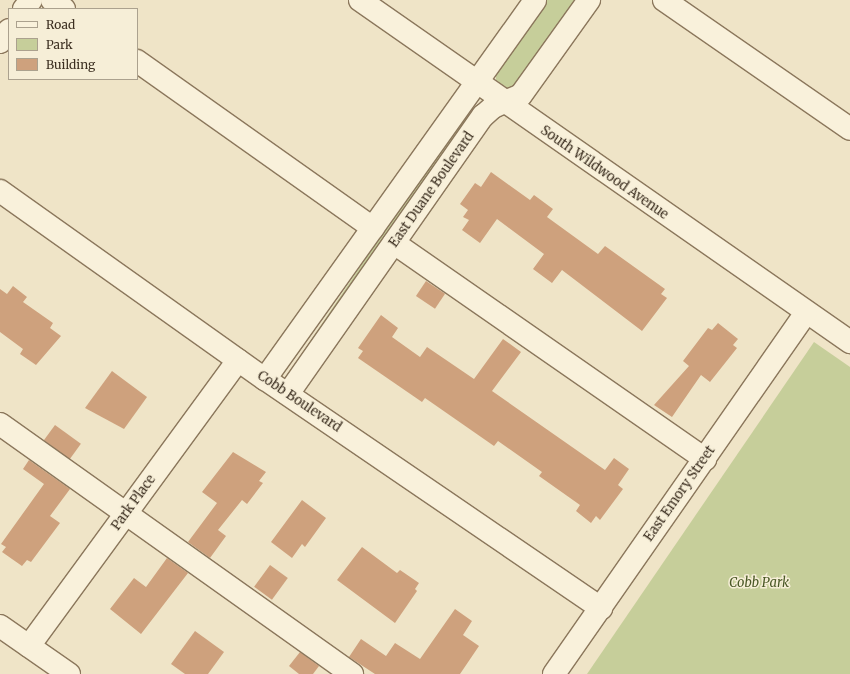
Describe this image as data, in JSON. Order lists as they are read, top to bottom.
{
  "streets": {
    "street": [
      "South Wildwood Avenue",
      "East Duane Boulevard",
      "Cobb Boulevard",
      "East Emory Street",
      "Park Place"
    ]
  },
  "crossings": [
    ["South Wildwood Avenue", "East Duane Boulevard"],
    ["South Wildwood Avenue", "East Emory Street"],
    ["East Duane Boulevard", "Cobb Boulevard"],
    ["Cobb Boulevard", "East Emory Street"],
    ["Cobb Boulevard", "Park Place"]
  ],
  "parks": ["Cobb Park"],
  "legend": ["Road", "Park", "Building"]
}
